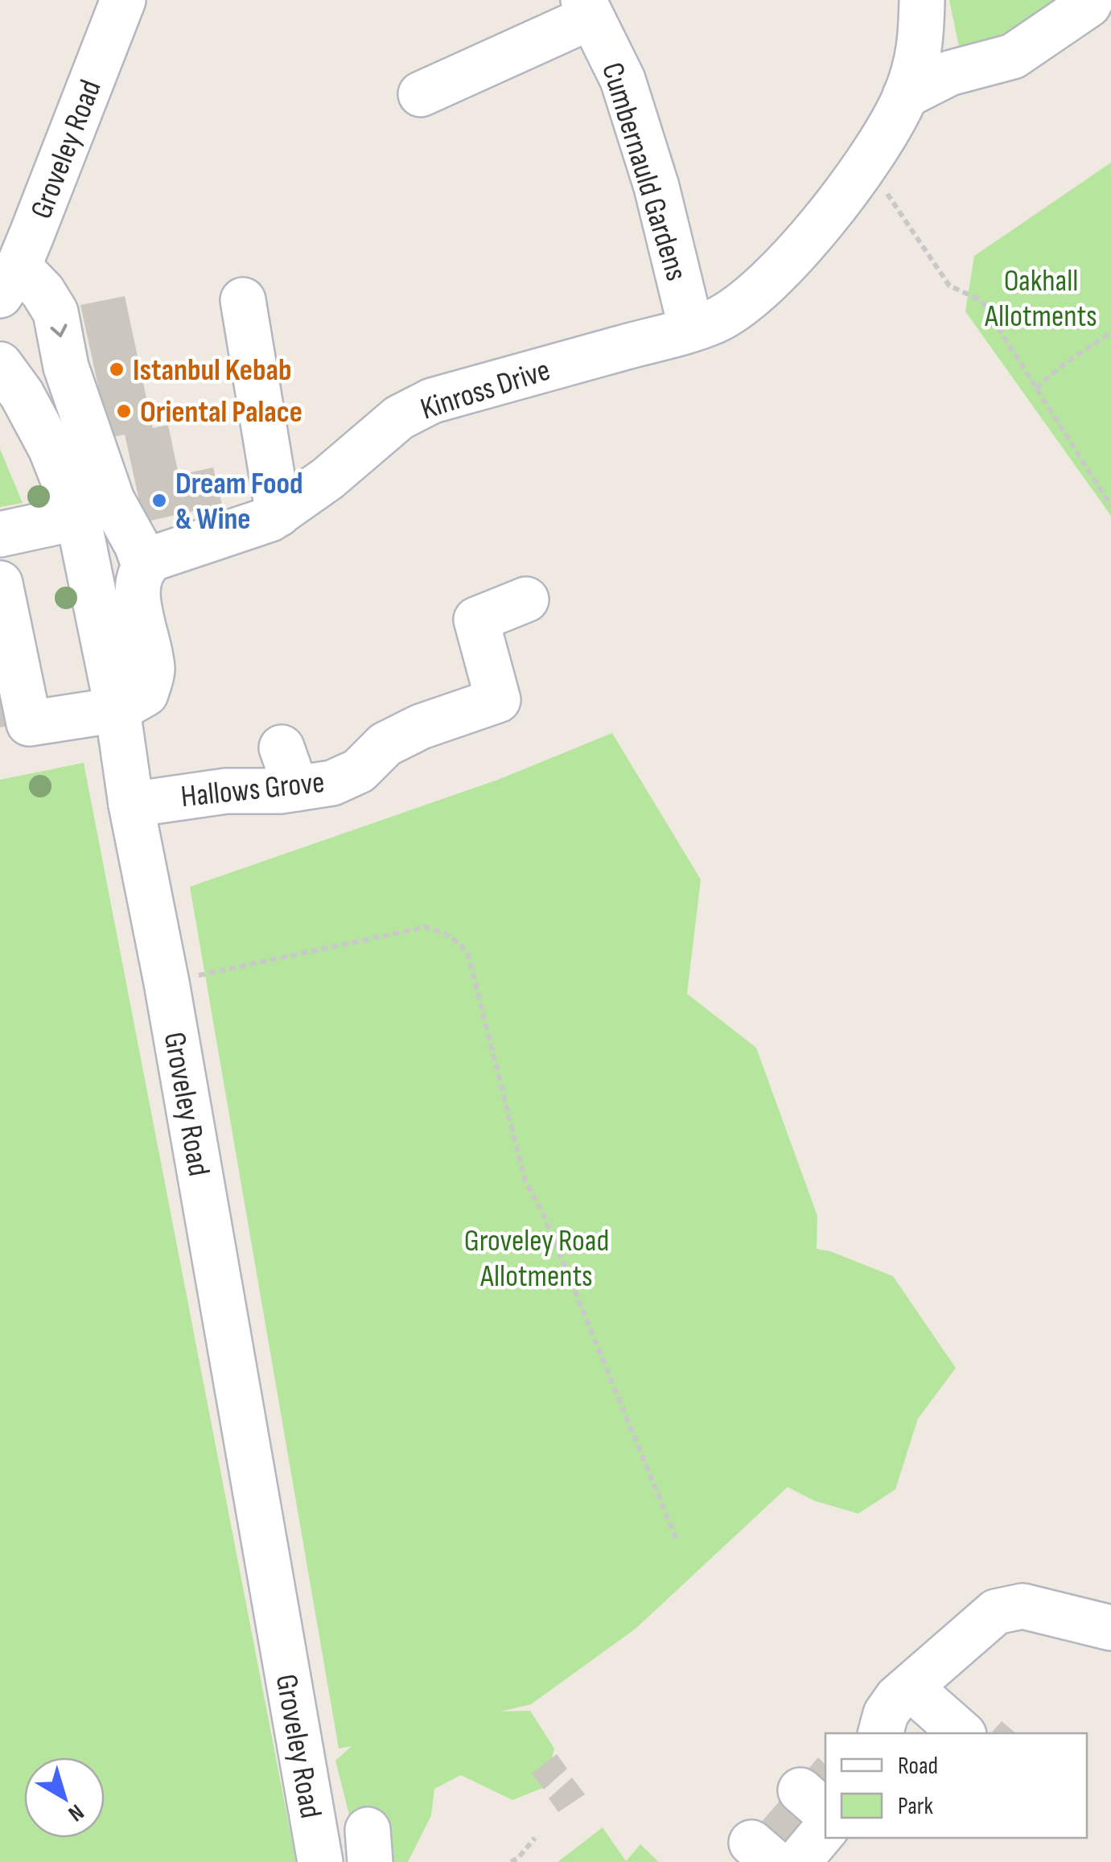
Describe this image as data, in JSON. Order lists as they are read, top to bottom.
{
  "streets": {
    "street": [
      "Groveley Road",
      "Cumbernauld Gardens",
      "Kinross Drive",
      "Hallows Grove"
    ]
  },
  "crossings": [
    ["Groveley Road", "Hallows Grove"],
    ["Cumbernauld Gardens", "Kinross Drive"]
  ],
  "parks": ["Oakhall Allotments", "Groveley Road Allotments"],
  "places": ["Istanbul Kebab", "Oriental Palace", "Dream Food & Wine"],
  "legend": ["Road", "Park"],
  "north": "bottom right"
}
